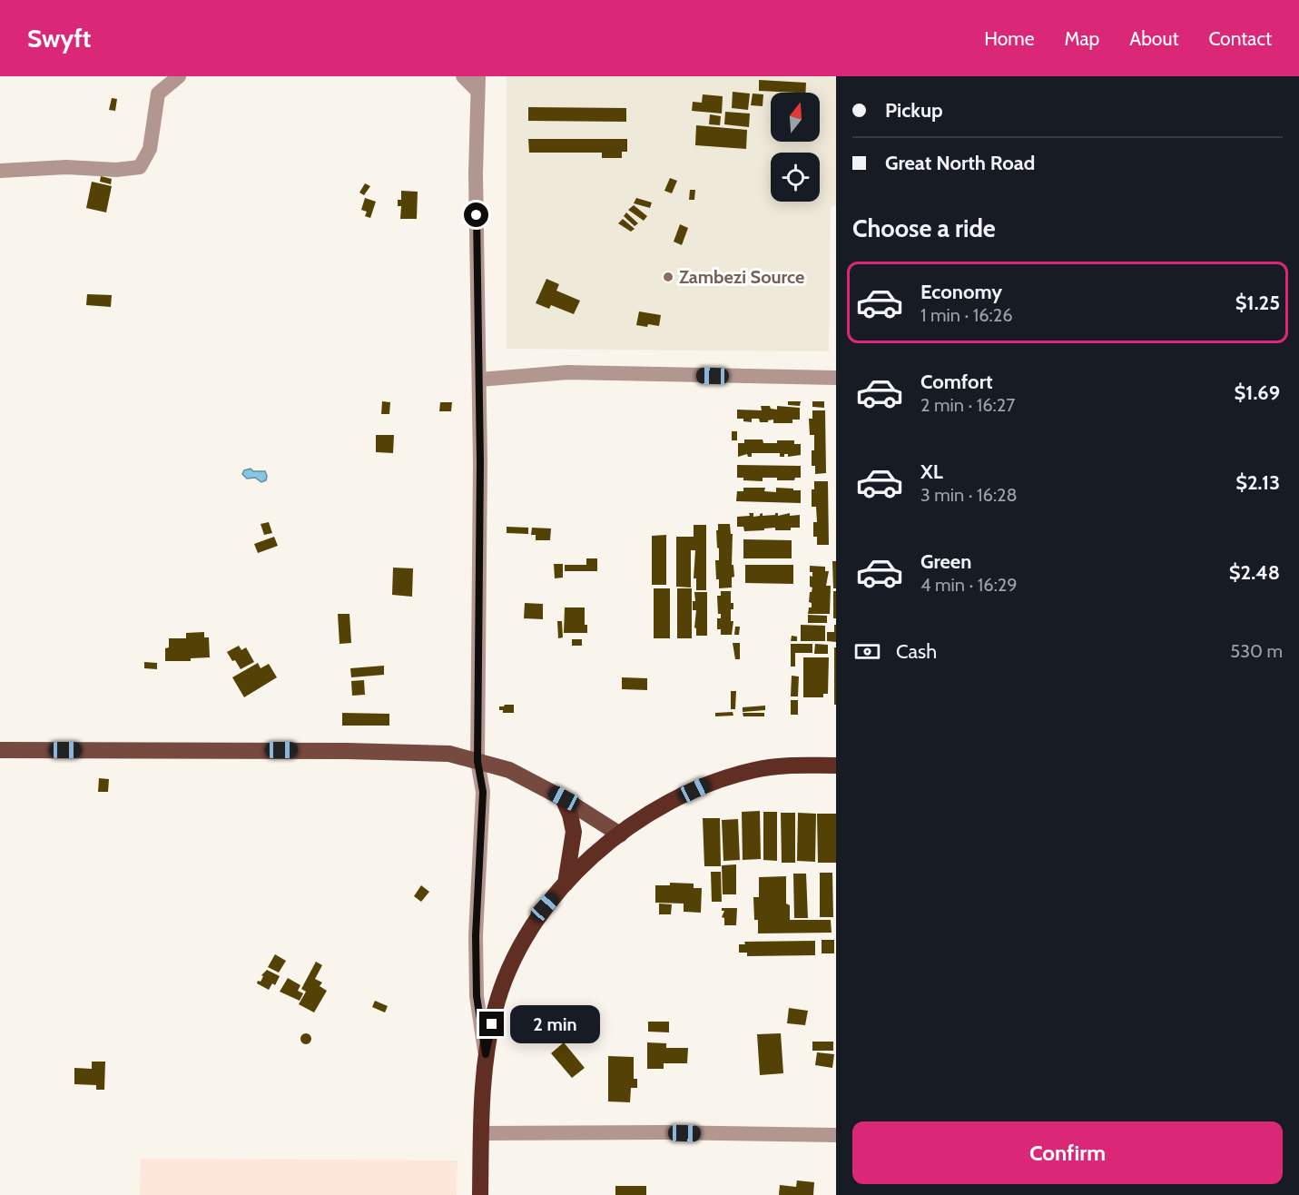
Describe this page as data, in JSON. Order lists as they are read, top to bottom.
{
  "places": ["Zambezi Source"],
  "north": "top",
  "page": {
    "header": "Swyft",
    "nav": [
      "Home",
      "Map",
      "About",
      "Contact"
    ],
    "banner": ["Pickup", "Great North Road"],
    "heading": "Choose a ride",
    "list": [
      {
        "name": "Economy",
        "note": "1 min · 16:26",
        "value": "$1.25"
      },
      {
        "name": "Comfort",
        "note": "2 min · 16:27",
        "value": "$1.69"
      },
      {
        "name": "XL",
        "note": "3 min · 16:28",
        "value": "$2.13"
      },
      {
        "name": "Green",
        "note": "4 min · 16:29",
        "value": "$2.48"
      }
    ],
    "pay": ["Cash", "530 m"],
    "bubble": "2 min",
    "buttons": "Confirm"
  }
}
